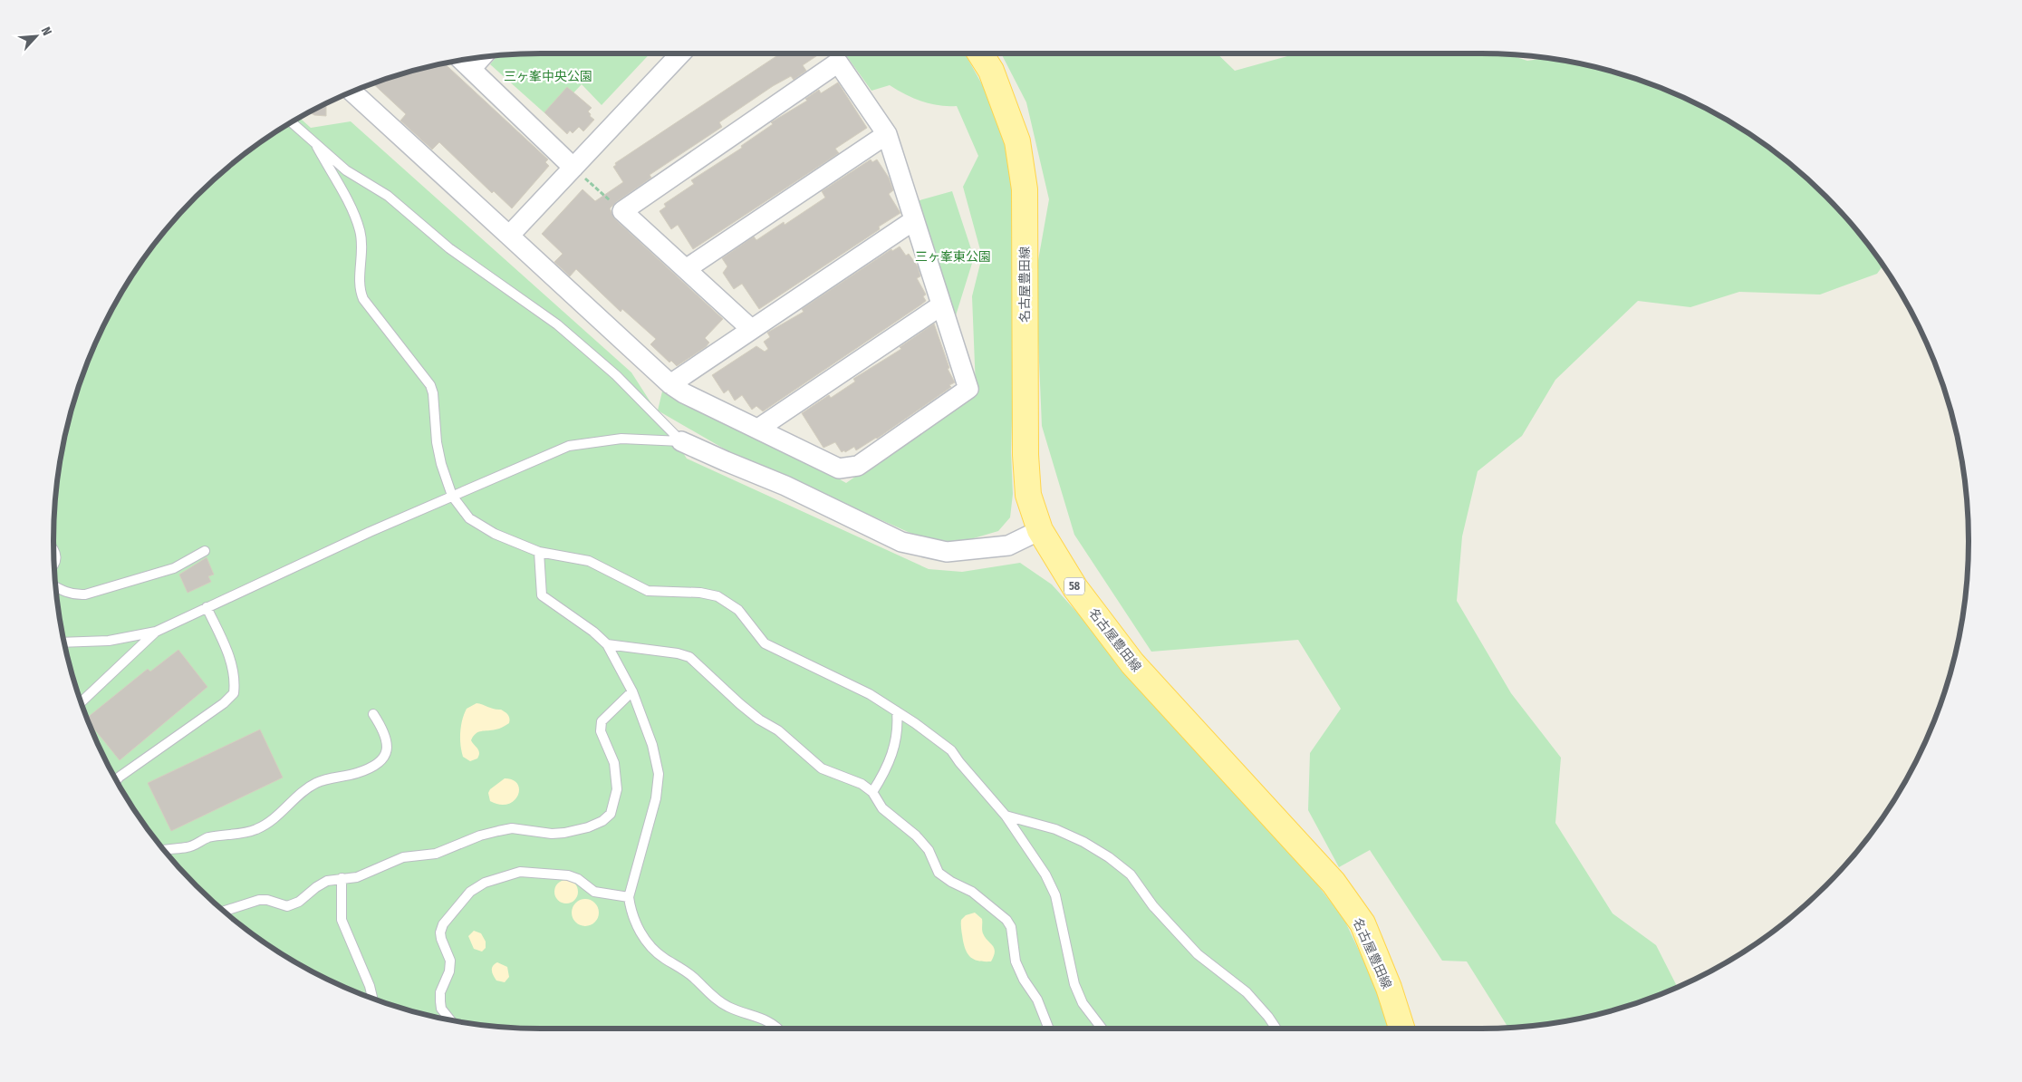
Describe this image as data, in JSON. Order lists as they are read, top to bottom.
{
  "streets": {
    "main road": ["名古屋豊田線", "58"]
  },
  "parks": ["三ヶ峯中央公園", "三ヶ峯東公園"],
  "north": "top right"
}
